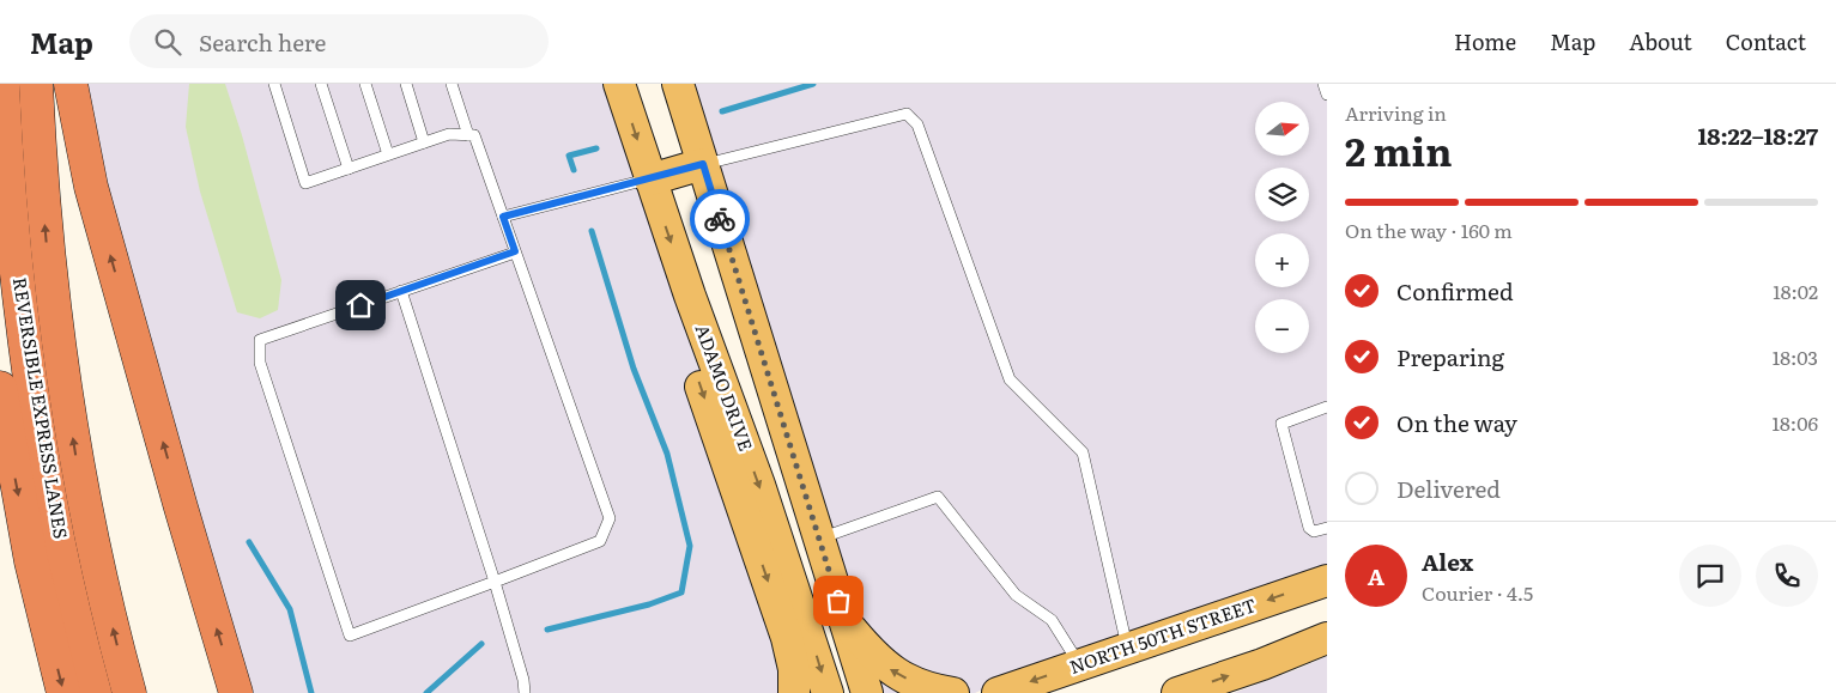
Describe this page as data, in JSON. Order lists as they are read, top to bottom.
{
  "streets": {
    "highway": ["REVERSIBLE EXPRESS LANES"],
    "main road": ["ADAMO DRIVE", "NORTH 50TH STREET"]
  },
  "north": "right",
  "page": {
    "header": "Map",
    "search": "Search here",
    "nav": [
      "Home",
      "Map",
      "About",
      "Contact"
    ],
    "heading": ["2 min", "Arriving in", "18:22–18:27"],
    "panel": ["Alex", "Courier · 4.5"],
    "map_buttons": ["+", "−"],
    "bar": "On the way · 160 m",
    "list": [
      ["Confirmed", "18:02"],
      ["Preparing", "18:03"],
      ["On the way", "18:06"],
      "Delivered"
    ],
    "round": "A"
  }
}
